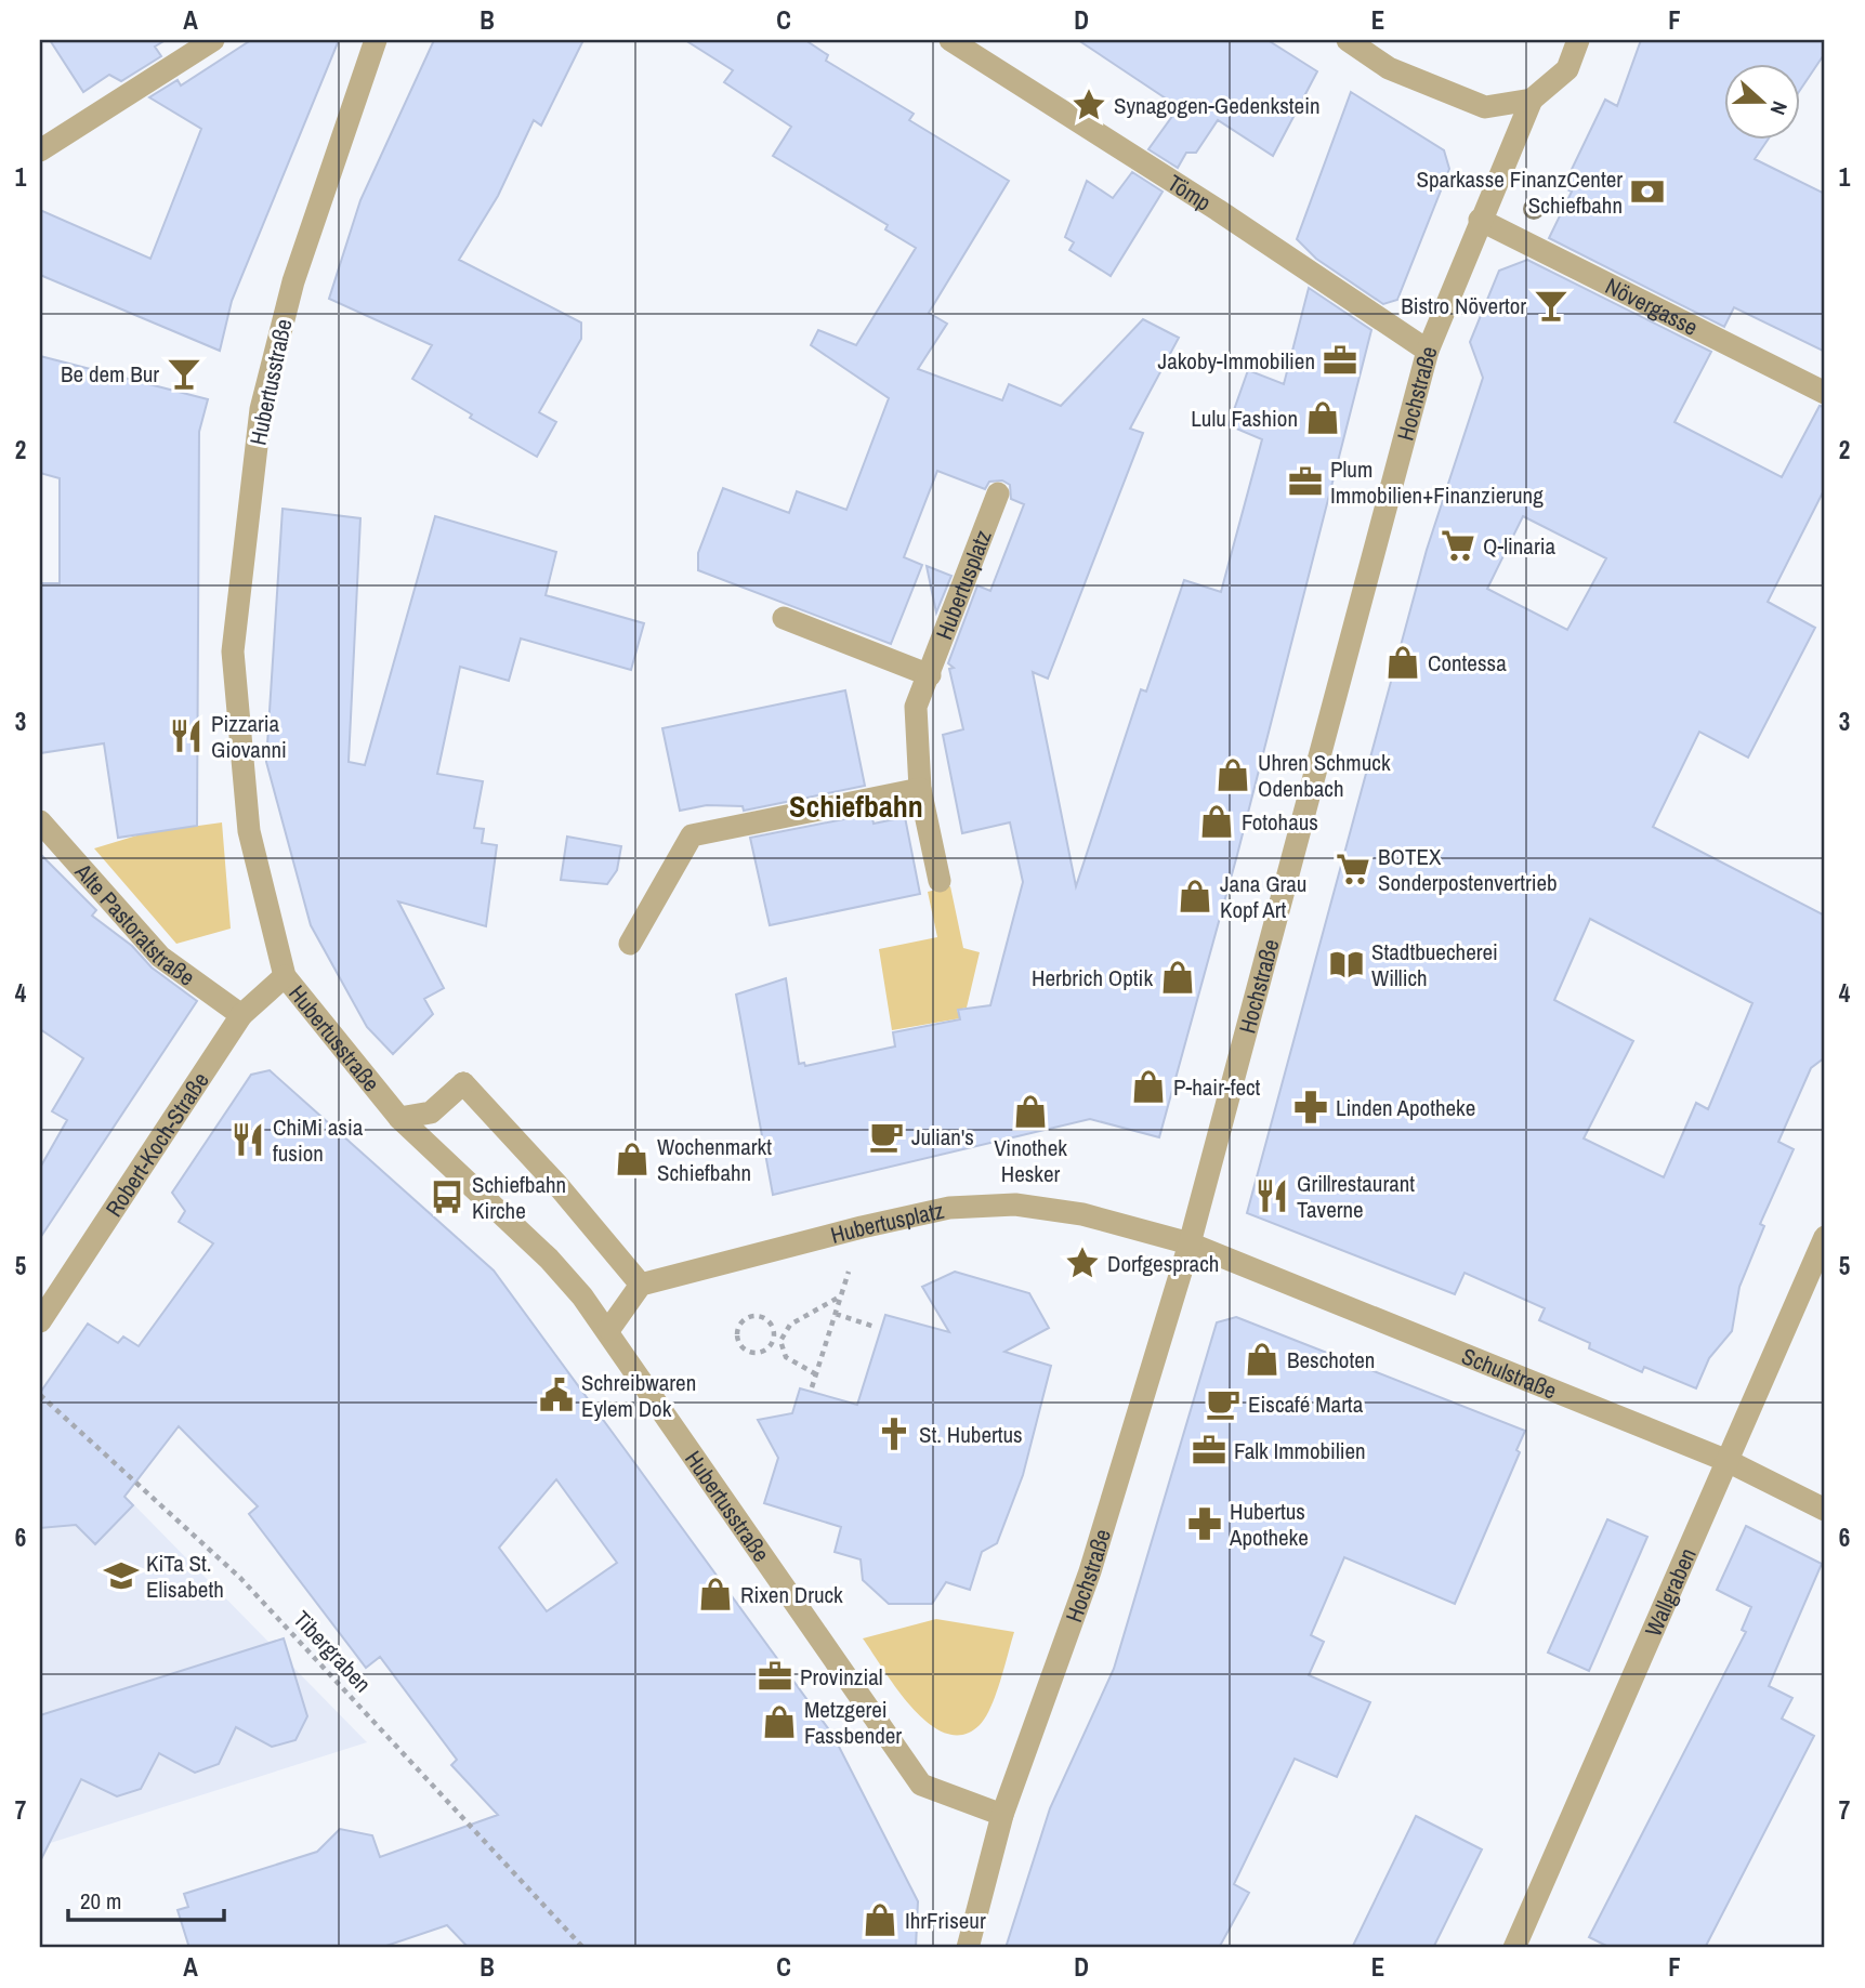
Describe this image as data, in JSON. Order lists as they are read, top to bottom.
{
  "streets": {
    "street": [
      "Tömp",
      "Növergasse",
      "Hubertusstraße",
      "Hochstraße",
      "Hubertusplatz",
      "Alte Pastoratstraße",
      "Robert-Koch-Straße",
      "Schulstraße",
      "Wallgraben"
    ],
    "path": ["Tibergraben"]
  },
  "crossings": [
    ["Tömp", "Hochstraße"],
    ["Növergasse", "Hochstraße"],
    ["Hubertusstraße", "Hochstraße"],
    ["Hubertusstraße", "Robert-Koch-Straße"],
    ["Hochstraße", "Hubertusplatz"],
    ["Hochstraße", "Schulstraße"],
    ["Hubertusplatz", "Schulstraße"],
    ["Alte Pastoratstraße", "Robert-Koch-Straße"],
    ["Schulstraße", "Wallgraben"]
  ],
  "districts": ["Schiefbahn"],
  "places": {
    "place": ["Synagogen-Gedenkstein", "Dorfgesprach"],
    "bank": ["Sparkasse FinanzCenter Schiefbahn"],
    "bar": ["Bistro Növertor", "Be dem Bur"],
    "office": [
      "Jakoby-Immobilien",
      "Plum Immobilien+Finanzierung",
      "Falk Immobilien",
      "Provinzial"
    ],
    "shop": [
      "Lulu Fashion",
      "Contessa",
      "Uhren Schmuck Odenbach",
      "Fotohaus",
      "Jana Grau Kopf Art",
      "Herbrich Optik",
      "P-hair-fect",
      "Vinothek Hesker",
      "Wochenmarkt Schiefbahn",
      "Beschoten",
      "Rixen Druck",
      "Metzgerei Fassbender",
      "IhrFriseur"
    ],
    "supermarket": ["Q-linaria", "BOTEX Sonderpostenvertrieb"],
    "restaurant": ["Pizzaria Giovanni", "ChiMi asia fusion", "Grillrestaurant Taverne"],
    "library": ["Stadtbuecherei Willich"],
    "pharmacy": ["Linden Apotheke", "Hubertus Apotheke"],
    "cafe": ["Julian's", "Eiscafé Marta"],
    "bus stop": ["Schiefbahn Kirche"],
    "public building": ["Schreibwaren Eylem Dok"],
    "church": ["St. Hubertus"],
    "school or university": ["KiTa St. Elisabeth"]
  },
  "scale_bar": "20 m",
  "north": "right",
  "grid": {
    "columns": [
      "A",
      "B",
      "C",
      "D",
      "E",
      "F"
    ],
    "rows": [
      "1",
      "2",
      "3",
      "4",
      "5",
      "6",
      "7"
    ]
  }
}
